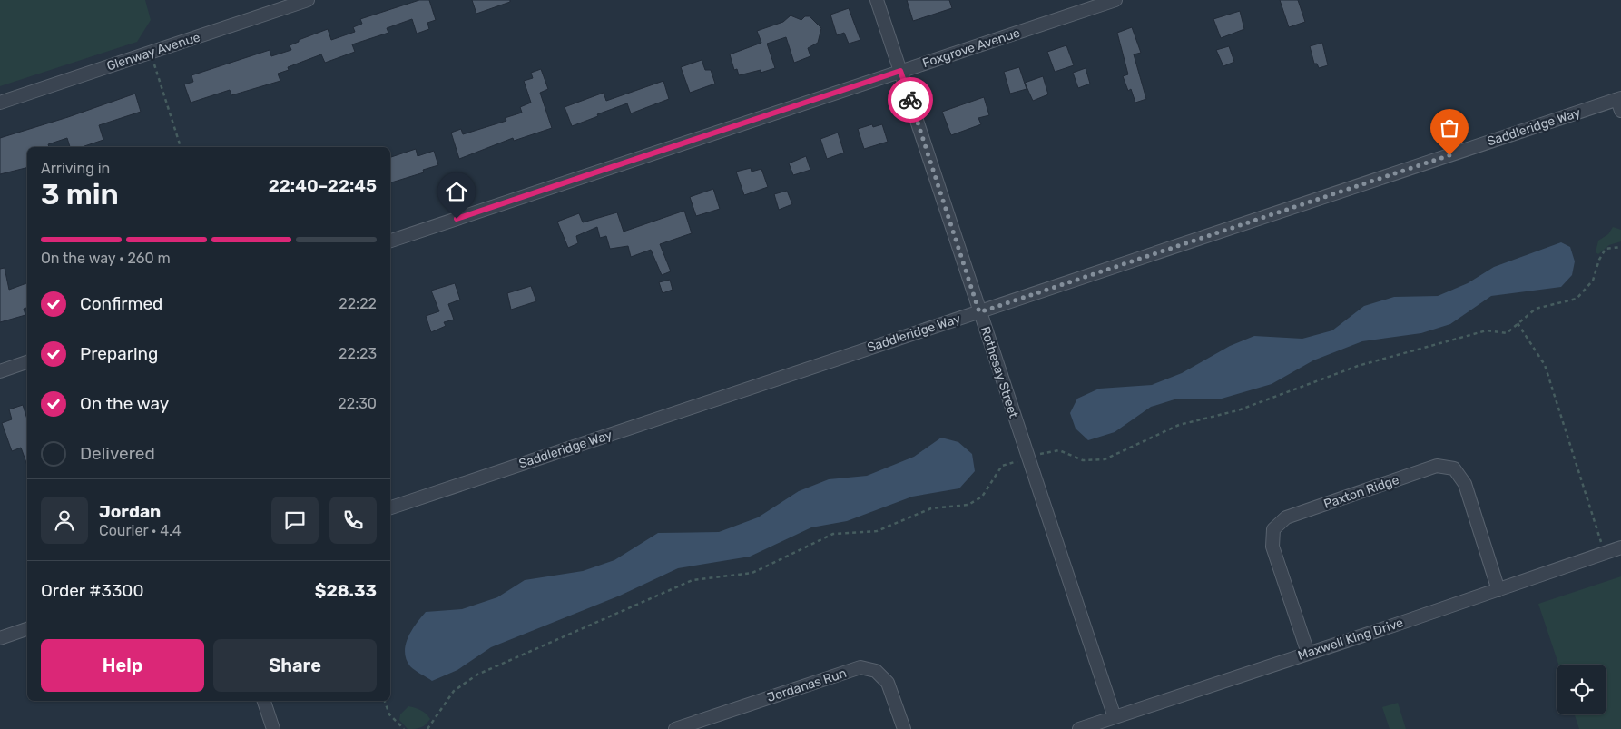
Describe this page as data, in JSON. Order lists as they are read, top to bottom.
{
  "streets": {
    "street": [
      "Foxgrove Avenue",
      "Glenway Avenue",
      "Saddleridge Way",
      "Rothesay Street",
      "Paxton Ridge",
      "Maxwell King Drive",
      "Jordanas Run"
    ]
  },
  "crossings": [
    ["Foxgrove Avenue", "Rothesay Street"],
    ["Saddleridge Way", "Rothesay Street"],
    ["Rothesay Street", "Maxwell King Drive"],
    ["Paxton Ridge", "Maxwell King Drive"]
  ],
  "page": {
    "heading": ["3 min", "Arriving in", "22:40–22:45"],
    "panel": [
      "Jordan",
      "Courier · 4.4",
      "Order #3300",
      "$28.33"
    ],
    "bar": "On the way · 260 m",
    "list": [
      ["Confirmed", "22:22"],
      ["Preparing", "22:23"],
      ["On the way", "22:30"],
      "Delivered"
    ],
    "buttons": ["Help", "Share"]
  }
}
